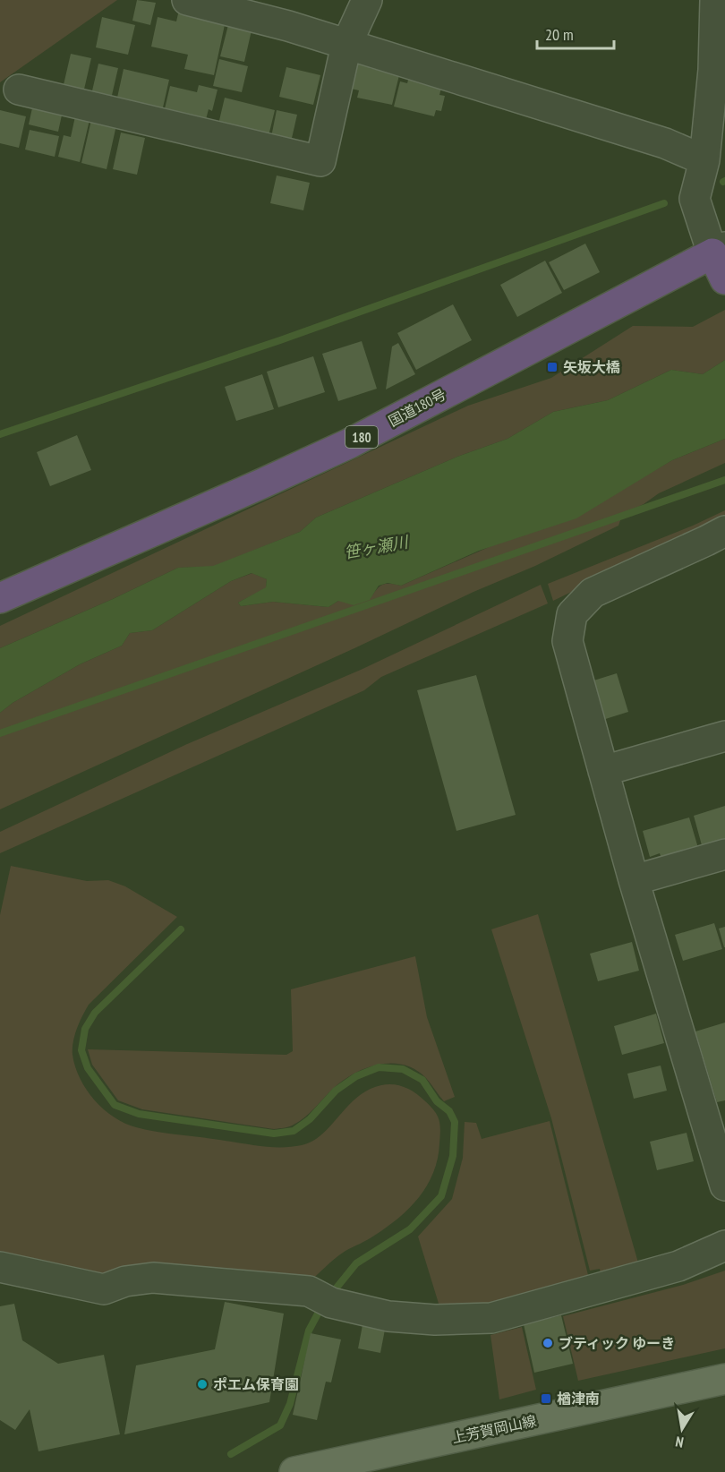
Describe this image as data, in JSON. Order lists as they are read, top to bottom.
{
  "streets": {
    "highway": ["国道180号", "180"],
    "main road": ["上芳賀岡山線"]
  },
  "water": ["笹ヶ瀬川"],
  "places": {
    "transit": ["矢坂大橋", "楢津南"],
    "other": ["ブティック ゆーき", "ポエム保育園"]
  },
  "scale_bar": "20 m",
  "north": "bottom"
}
